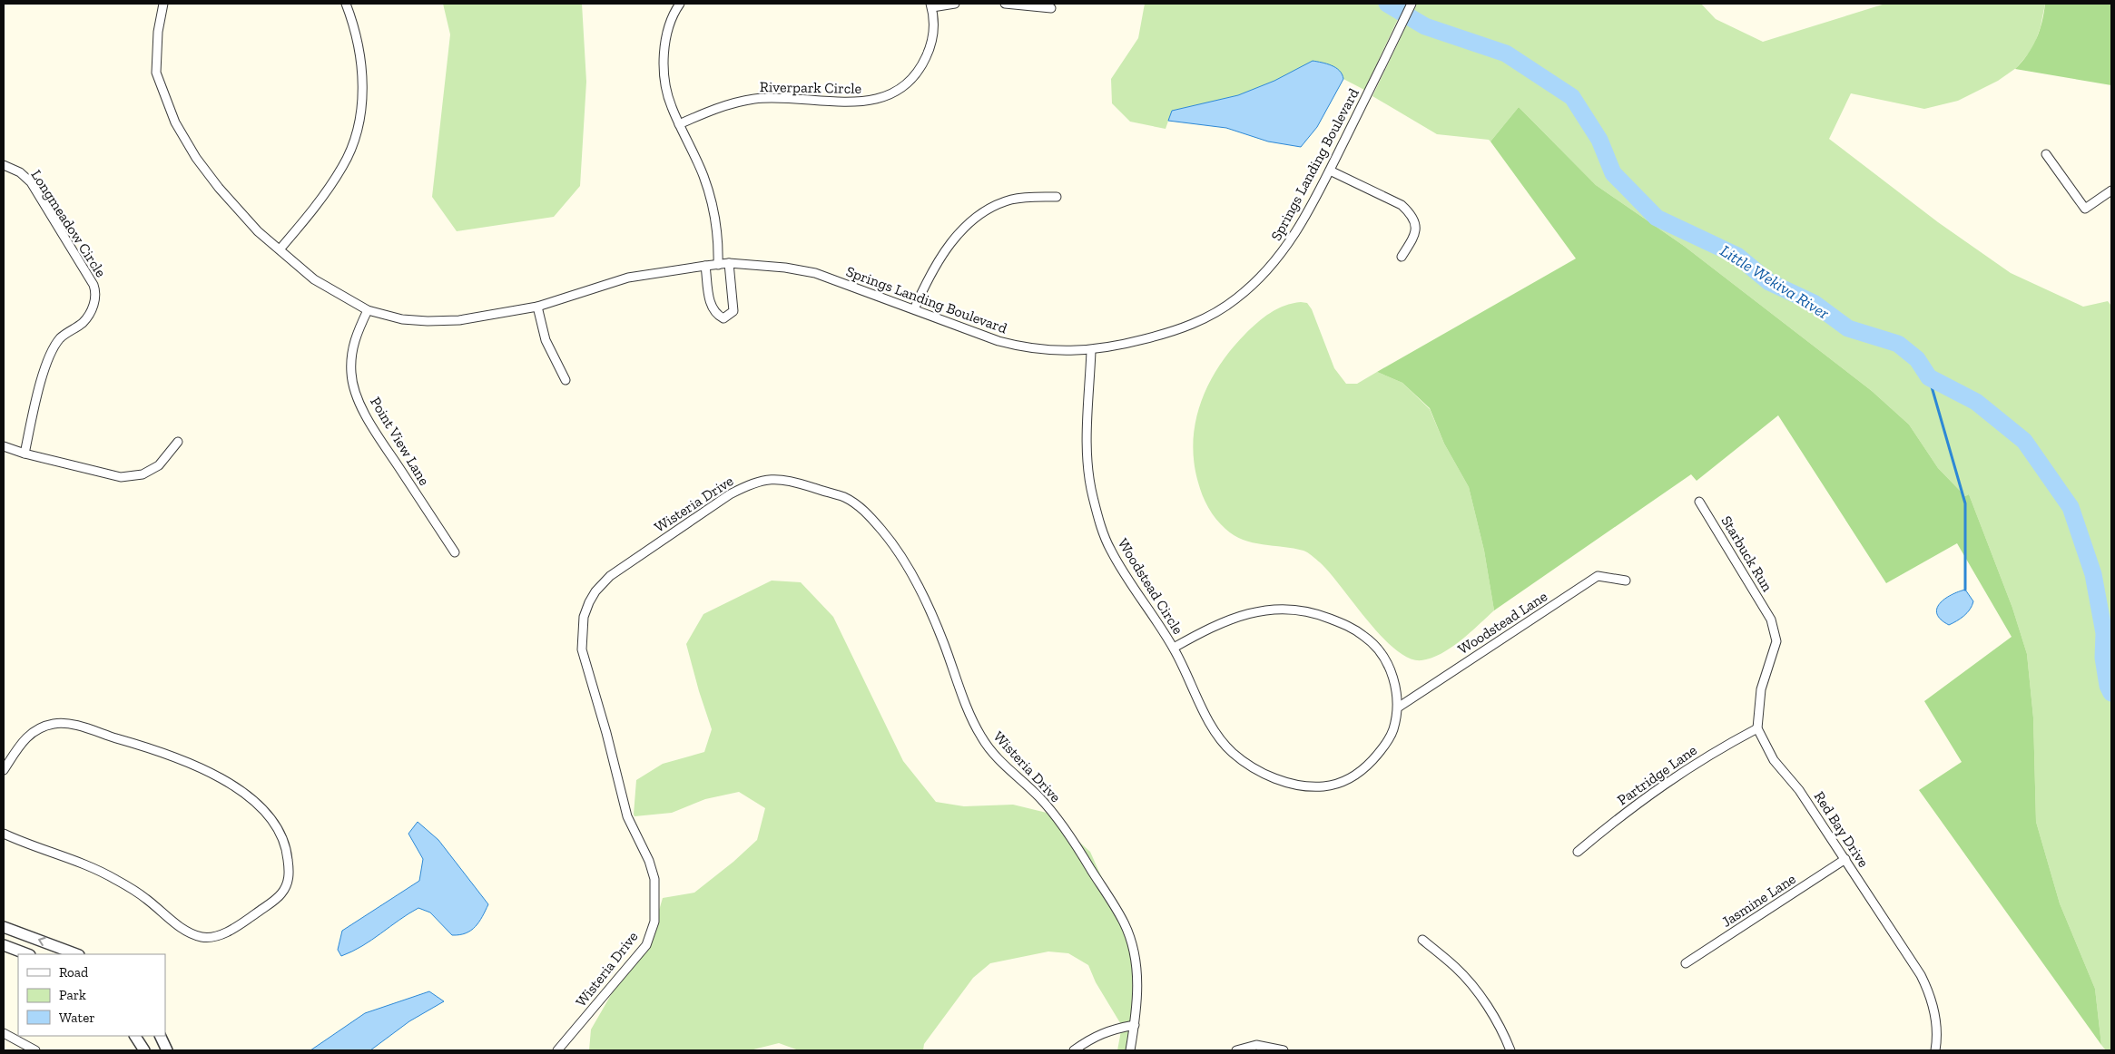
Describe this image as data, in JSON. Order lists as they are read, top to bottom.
{
  "streets": {
    "street": [
      "Riverpark Circle",
      "Springs Landing Boulevard",
      "Longmeadow Circle",
      "Point View Lane",
      "Wisteria Drive",
      "Starbuck Run",
      "Woodstead Circle",
      "Woodstead Lane",
      "Partridge Lane",
      "Red Bay Drive",
      "Jasmine Lane"
    ]
  },
  "crossings": [
    ["Springs Landing Boulevard", "Point View Lane"],
    ["Springs Landing Boulevard", "Woodstead Circle"],
    ["Starbuck Run", "Partridge Lane"],
    ["Starbuck Run", "Red Bay Drive"],
    ["Woodstead Circle", "Woodstead Lane"],
    ["Partridge Lane", "Red Bay Drive"],
    ["Red Bay Drive", "Jasmine Lane"]
  ],
  "water": ["Little Wekiva River"],
  "legend": ["Road", "Park", "Water"]
}
